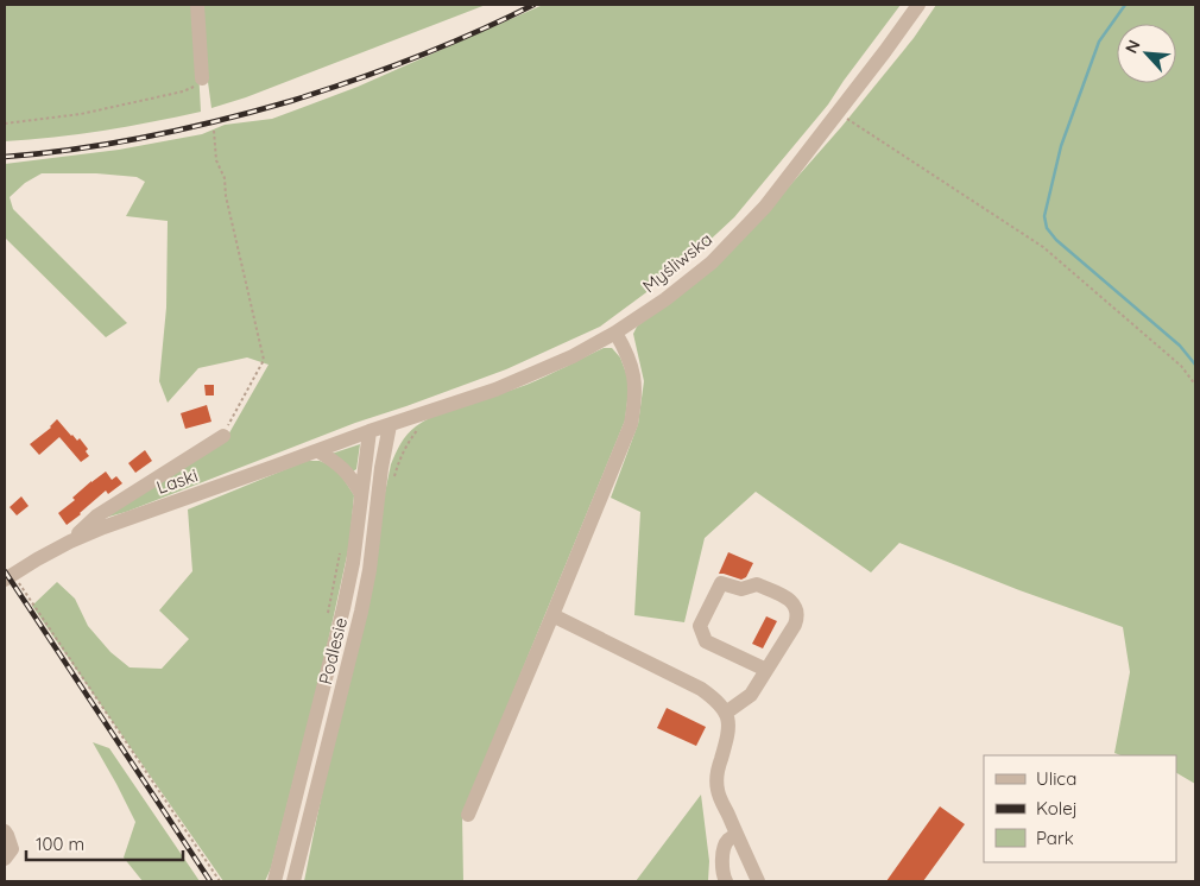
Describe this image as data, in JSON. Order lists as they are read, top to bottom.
{
  "streets": {
    "street": ["Myśliwska", "Laski", "Podlesie"]
  },
  "crossings": [
    ["Myśliwska", "Laski"],
    ["Myśliwska", "Podlesie"],
    ["Laski", "Podlesie"]
  ],
  "legend": ["Ulica", "Kolej", "Park"],
  "scale_bar": "100 m",
  "north": "top left"
}
